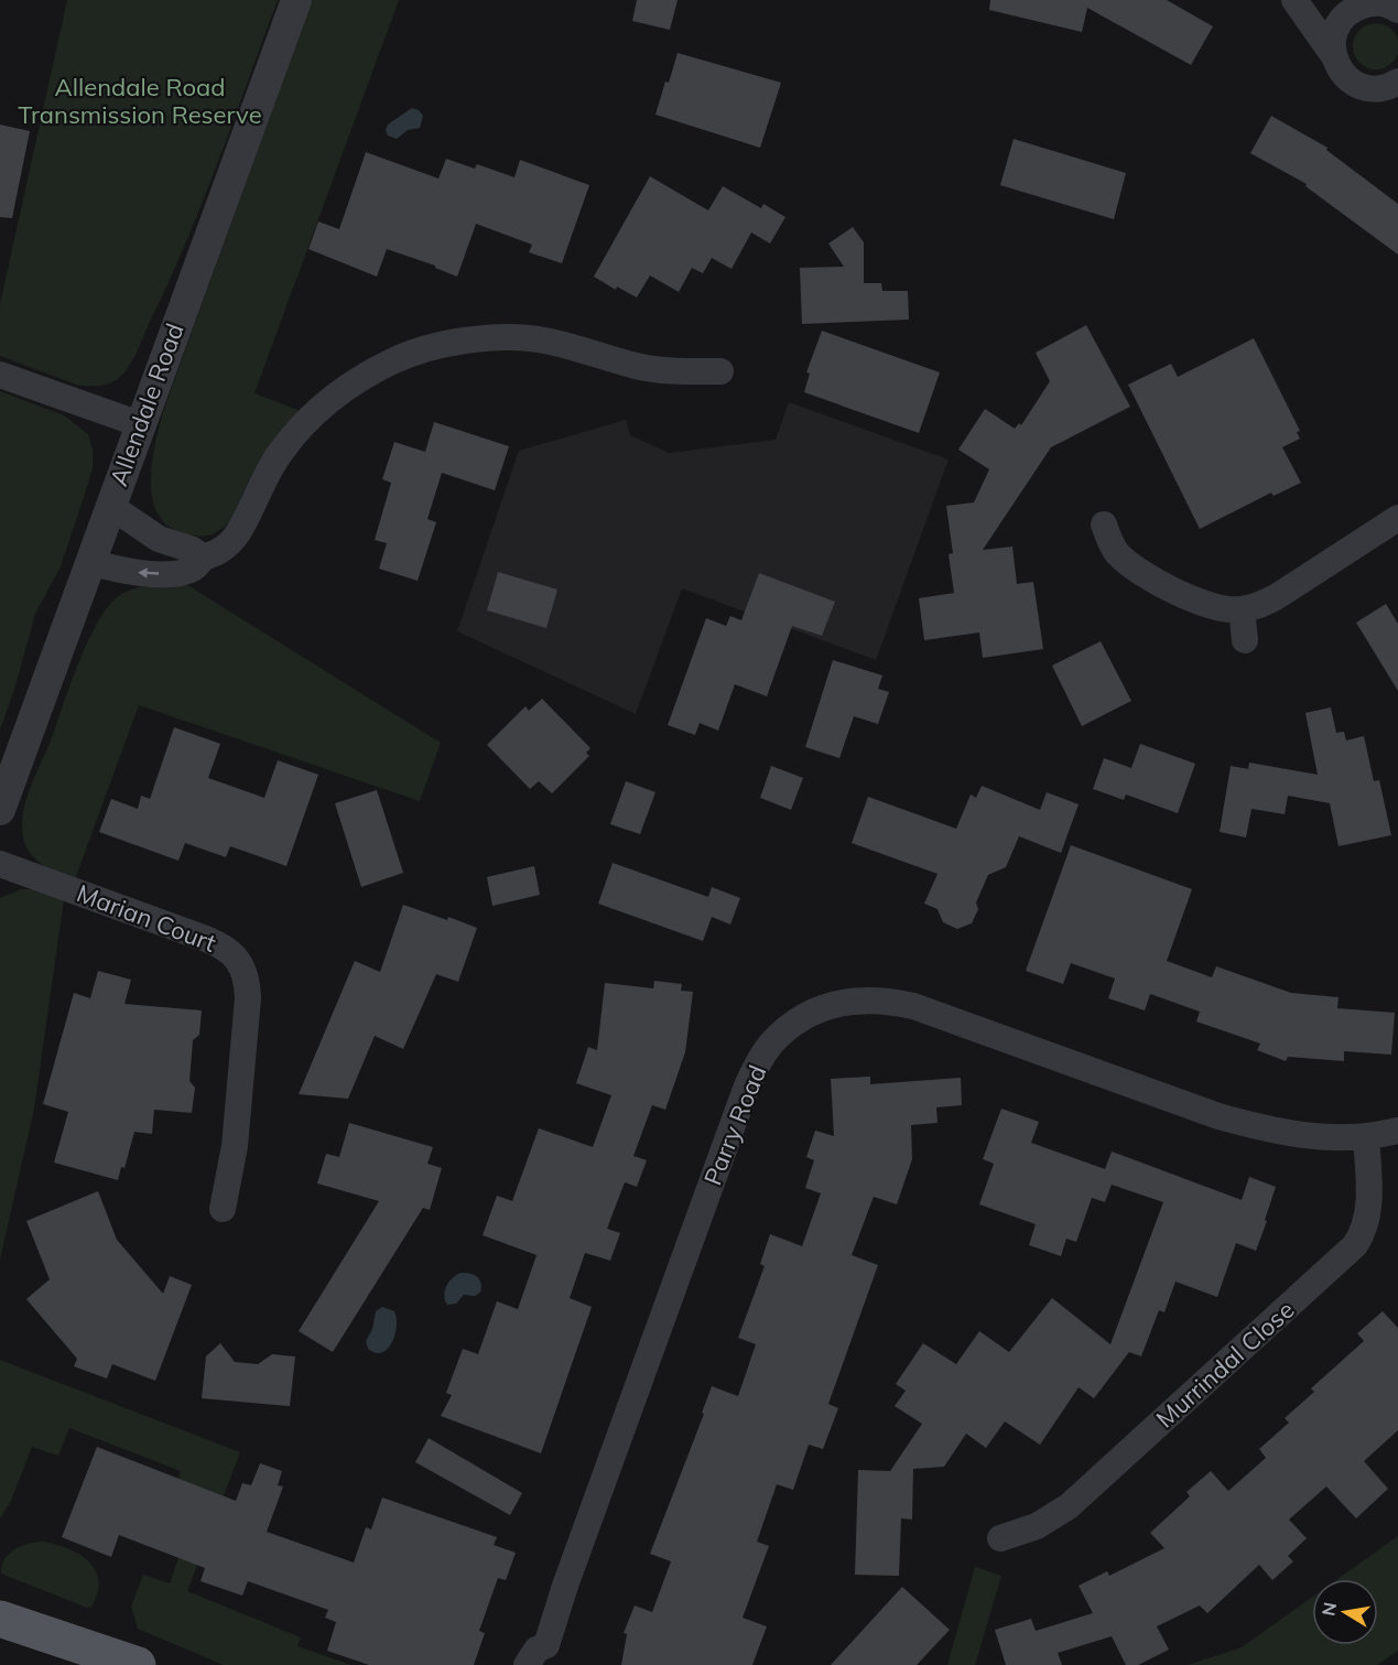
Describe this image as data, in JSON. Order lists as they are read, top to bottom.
{
  "streets": {
    "street": [
      "Allendale Road",
      "Marian Court",
      "Parry Road",
      "Murrindal Close"
    ]
  },
  "crossings": [
    ["Parry Road", "Murrindal Close"]
  ],
  "parks": ["Allendale Road Transmission Reserve"],
  "north": "left"
}
